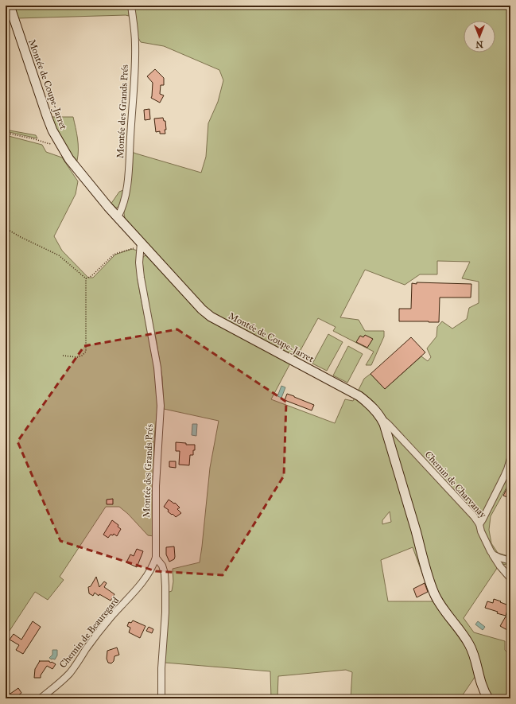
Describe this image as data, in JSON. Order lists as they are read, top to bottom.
{
  "streets": {
    "main road": ["Montée de Coupe-Jarret"],
    "street": ["Montée des Grands Prés", "Chemin de Charvanay", "Chemin de Beauregard"]
  },
  "crossings": [
    ["Montée de Coupe-Jarret", "Montée des Grands Prés"],
    ["Montée de Coupe-Jarret", "Chemin de Charvanay"],
    ["Montée des Grands Prés", "Chemin de Beauregard"]
  ],
  "north": "bottom"
}
